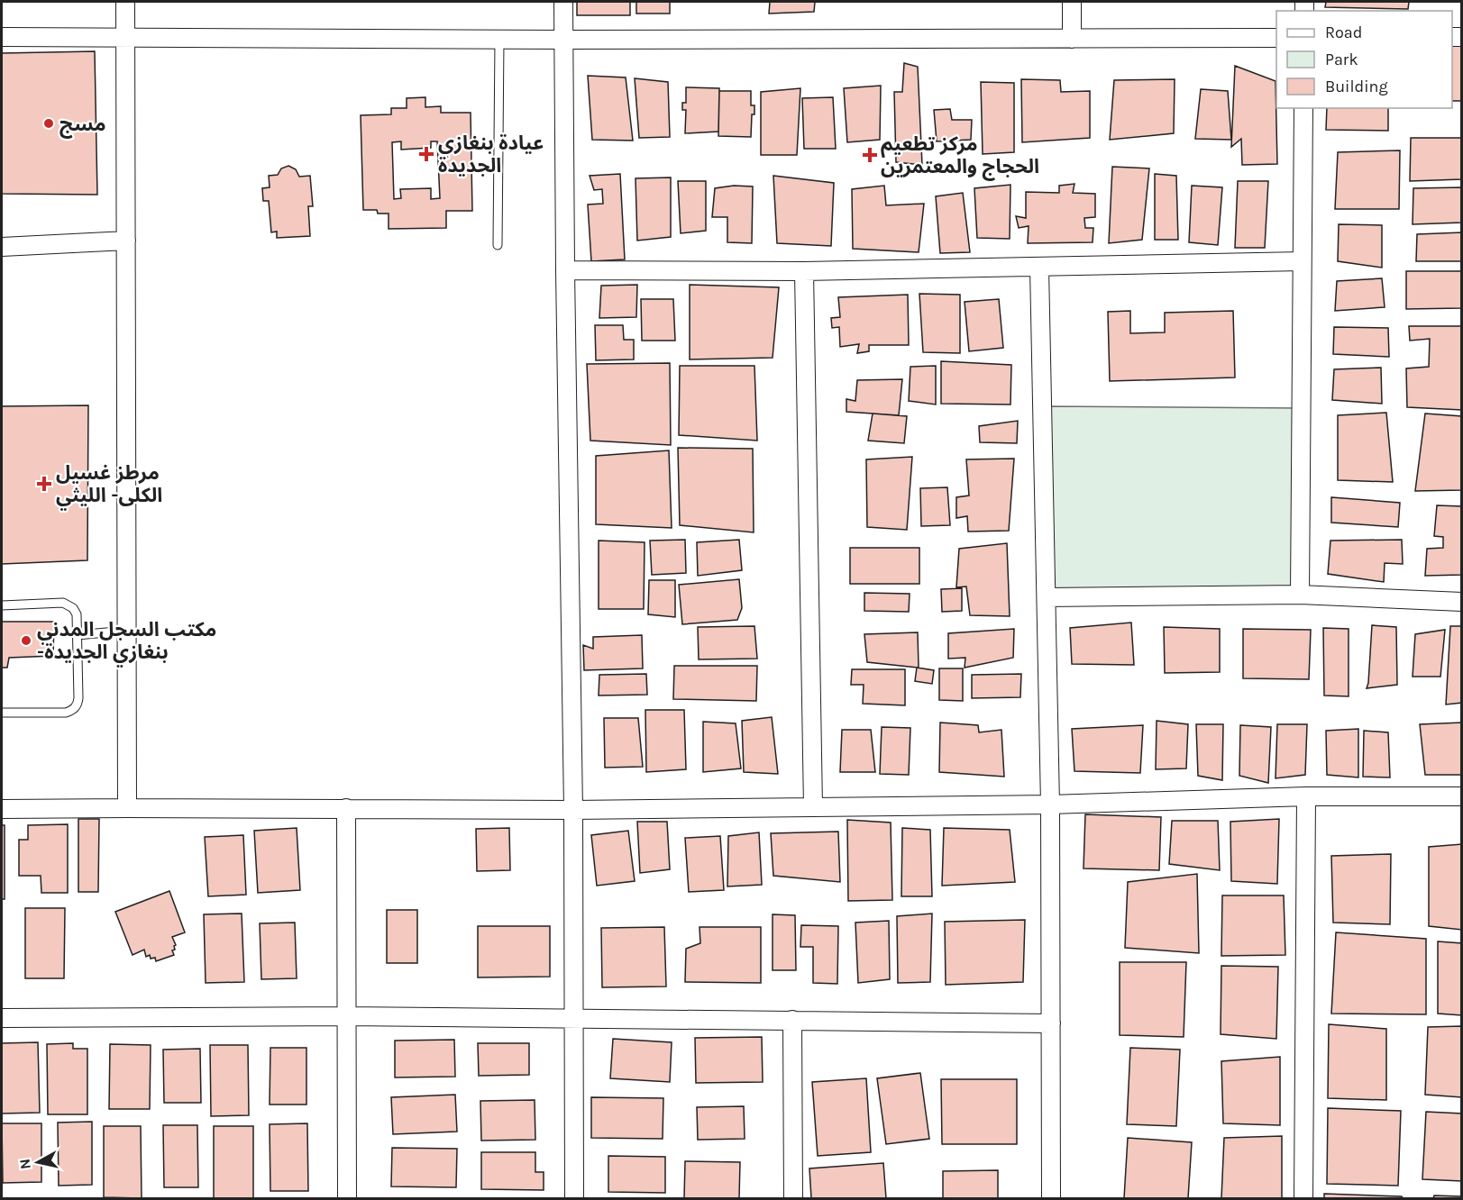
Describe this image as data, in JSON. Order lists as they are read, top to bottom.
{
  "places": {
    "other": ["مسج", "مكتب السجل المدني -بنغازي الجديدة"],
    "health": ["عيادة بنغازي الجديدة", "مركز تطعيم الحجاج والمعتمرين", "مرطز غسيل الكلى- الليثي"]
  },
  "legend": ["Road", "Park", "Building"],
  "north": "left"
}
